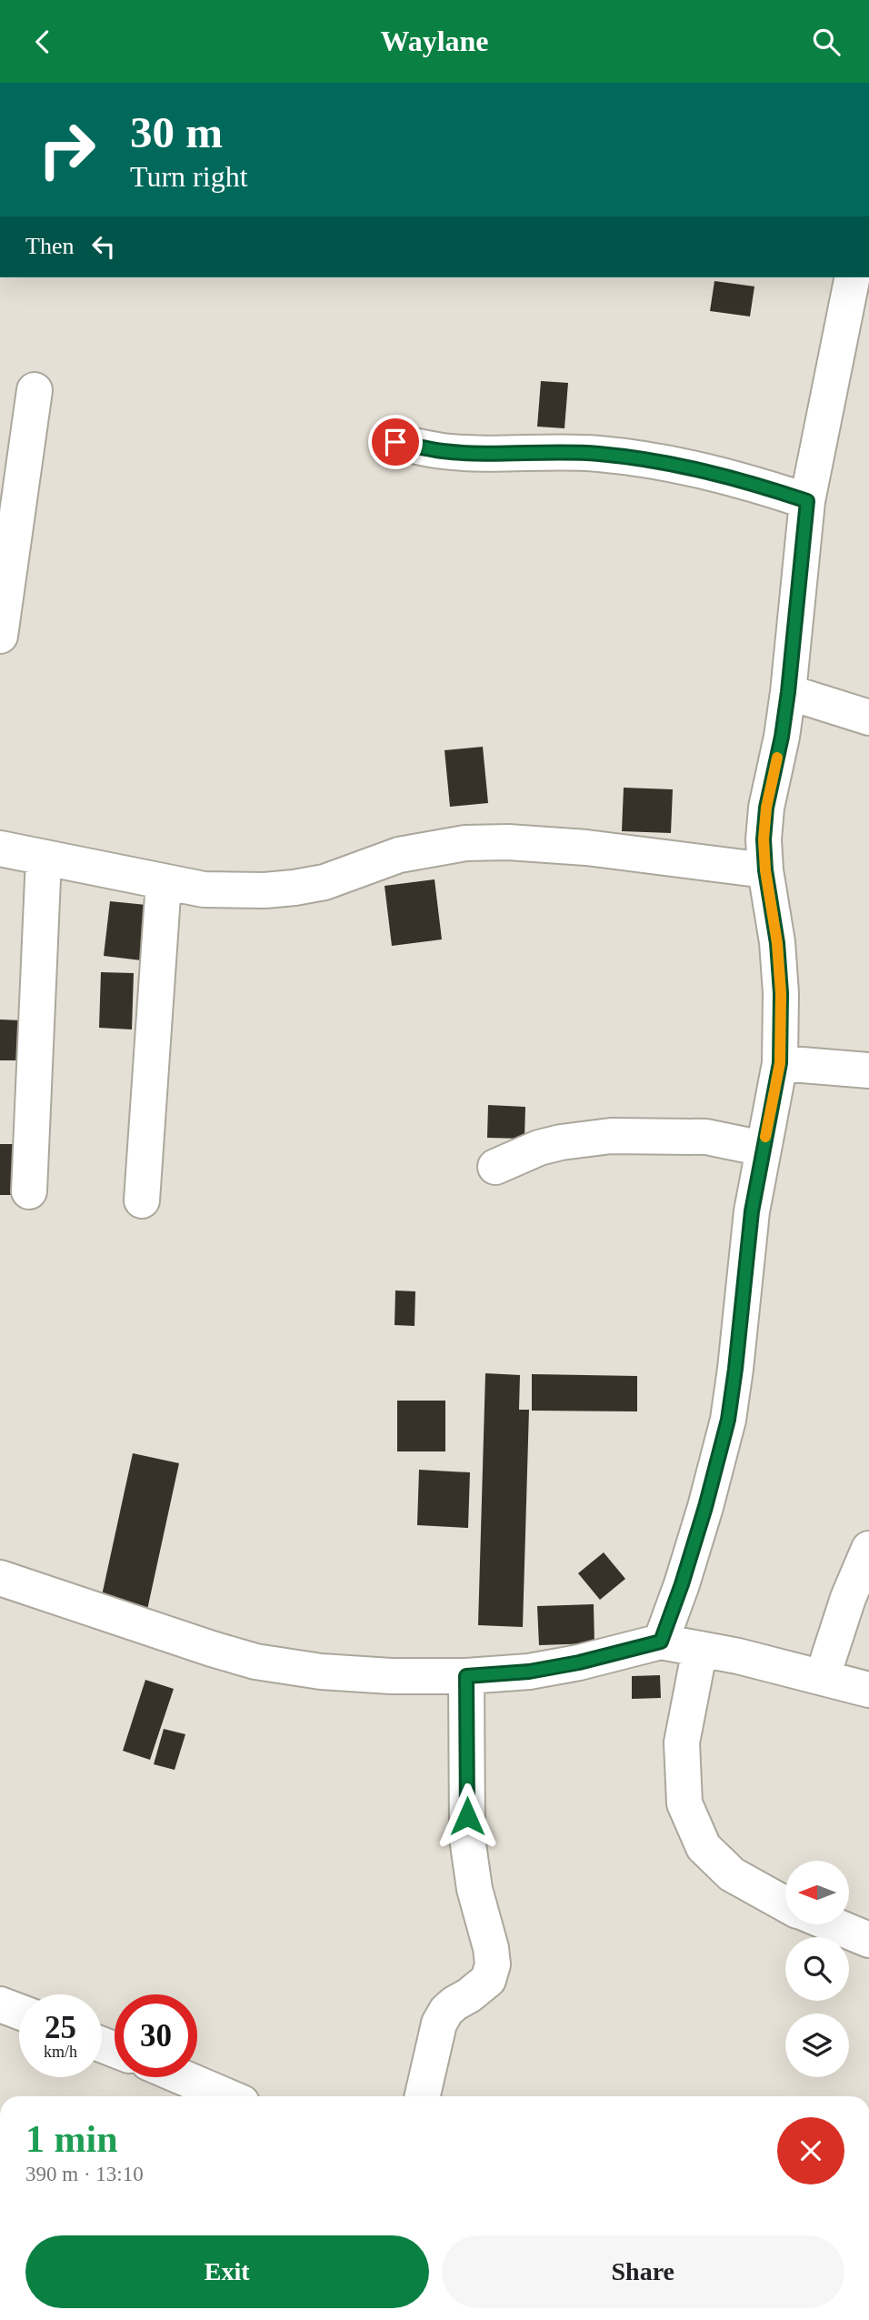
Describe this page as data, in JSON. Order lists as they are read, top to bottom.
{
  "north": "left",
  "page": {
    "header": "Waylane",
    "turn": ["30 m", "Turn right"],
    "then": "Then",
    "speed": "25 km/h",
    "limit": "30",
    "heading": ["1 min", "390 m · 13:10"],
    "buttons": ["Exit", "Share"]
  }
}
